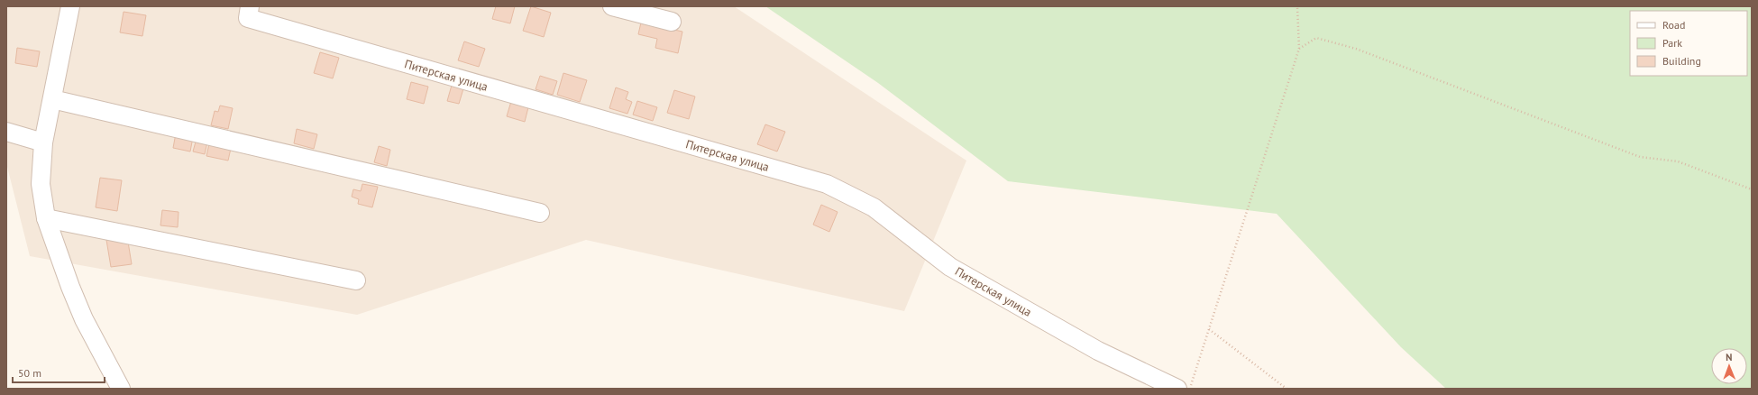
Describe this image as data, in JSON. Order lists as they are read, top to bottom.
{
  "streets": {
    "street": ["Питерская улица"]
  },
  "legend": ["Road", "Park", "Building"],
  "scale_bar": "50 m",
  "north": "top"
}
